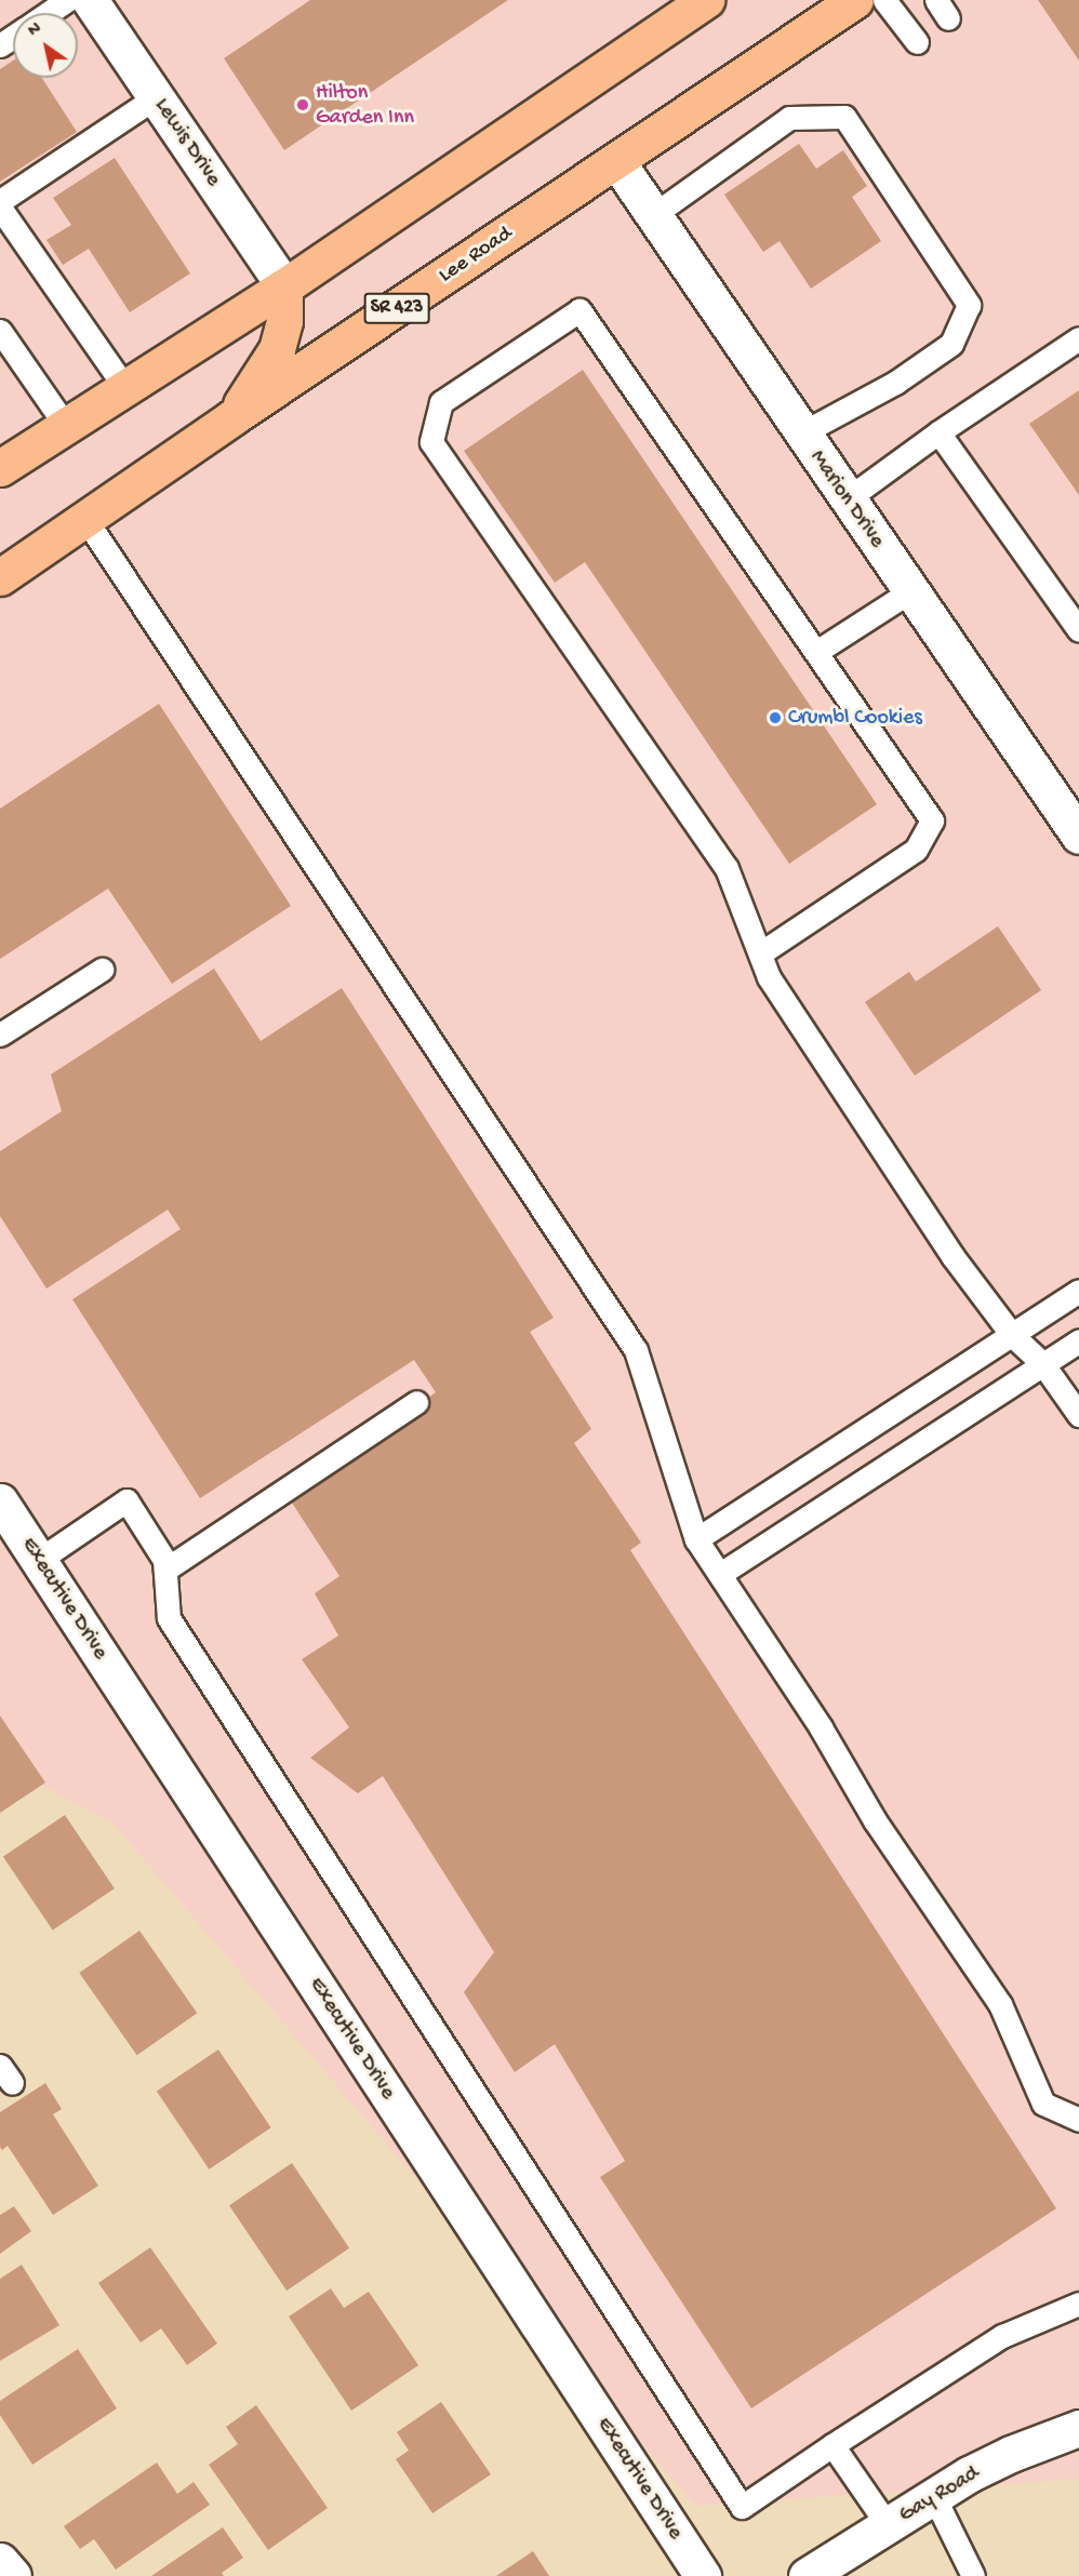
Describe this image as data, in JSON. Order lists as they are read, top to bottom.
{
  "streets": {
    "main road": ["Lee Road", "SR 423"],
    "street": [
      "Lewis Drive",
      "Marion Drive",
      "Executive Drive",
      "Gay Road"
    ]
  },
  "crossings": [
    ["Lee Road", "Marion Drive"]
  ],
  "places": ["Hilton Garden Inn", "Crumbl Cookies"],
  "north": "top left"
}
